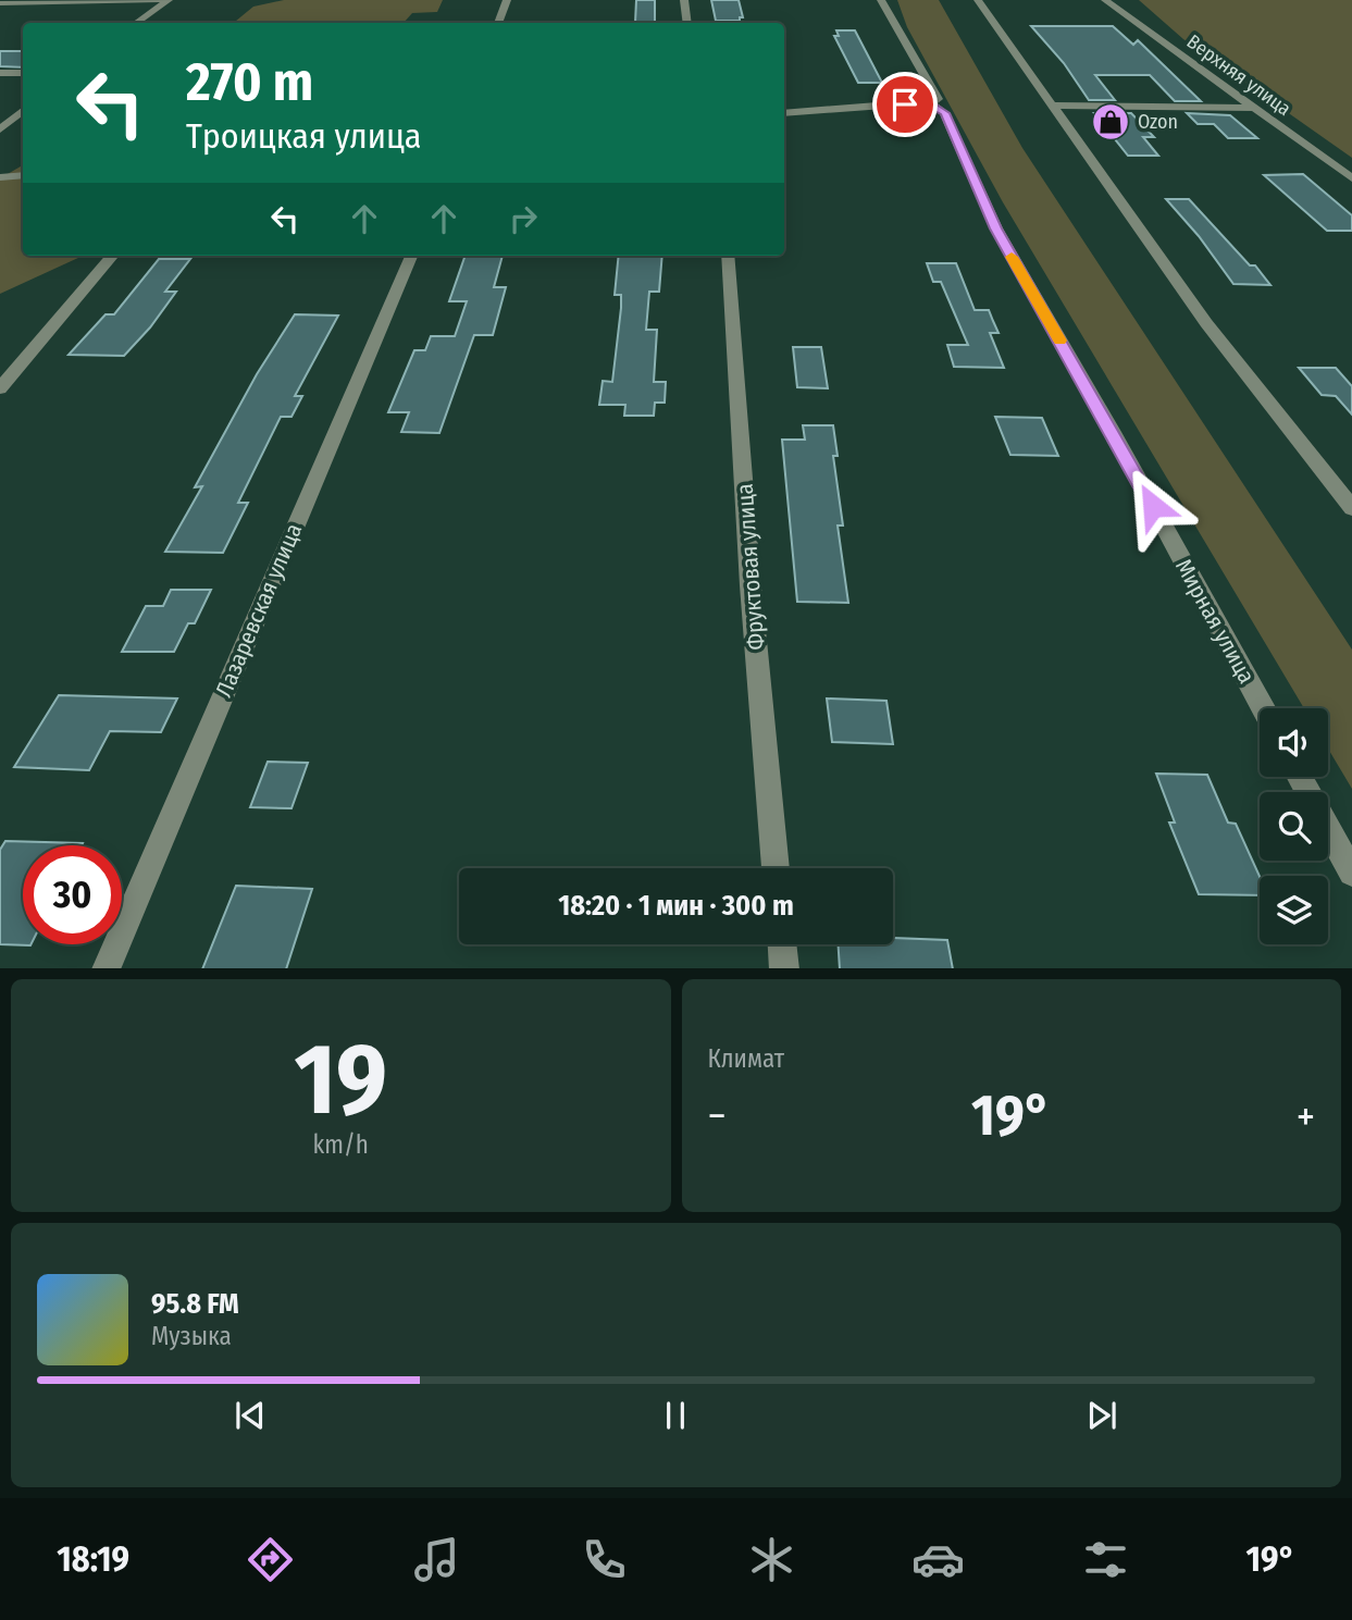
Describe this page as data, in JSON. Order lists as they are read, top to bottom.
{
  "streets": {
    "street": [
      "Верхняя улица",
      "Фруктовая улица",
      "Лазаревская улица",
      "Мирная улица"
    ]
  },
  "places": {
    "shop": ["Ozon"]
  },
  "page": {
    "turn": ["270 m", "Троицкая улица"],
    "limit": "30",
    "trip": "18:20 · 1 мин · 300 m",
    "tile": [
      ["19", "km/h"],
      "Климат"
    ],
    "heat": ["−", "19°", "+"],
    "song": ["95.8 FM", "Музыка"],
    "tabs": ["18:19", "19°"]
  }
}
